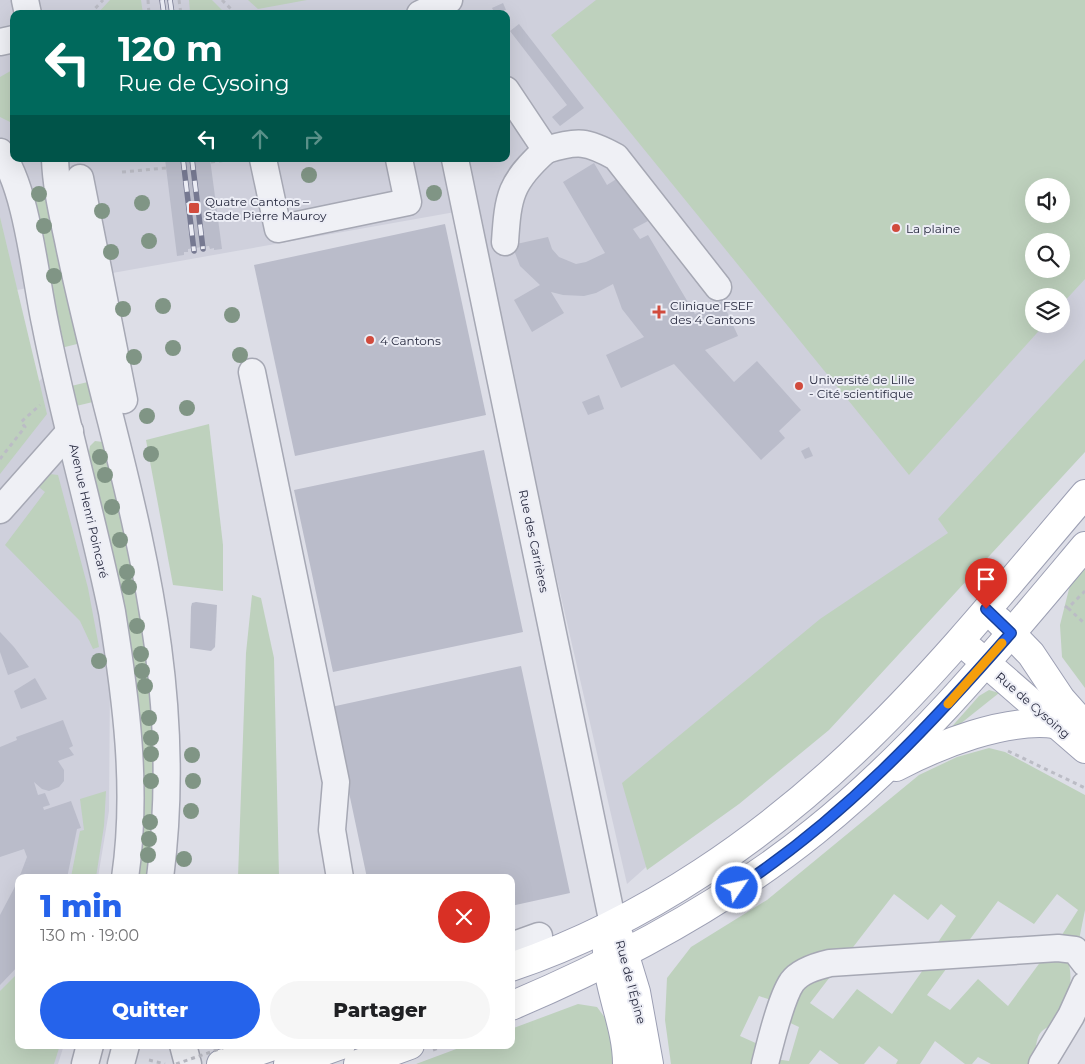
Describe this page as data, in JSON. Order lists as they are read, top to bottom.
{
  "streets": {
    "main road": ["Rue de Cysoing", "Rue de l'Épine"],
    "street": ["Avenue Henri Poincaré", "Rue des Carrières"]
  },
  "crossings": [
    ["Rue des Carrières", "Rue de l'Épine"]
  ],
  "places": {
    "transit": ["Quatre Cantons – Stade Pierre Mauroy"],
    "other": ["La plaine", "4 Cantons", "Université de Lille ‐ Cité scientifique"],
    "health": ["Clinique FSEF des 4 Cantons"]
  },
  "page": {
    "turn": ["120 m", "Rue de Cysoing"],
    "heading": ["1 min", "130 m · 19:00"],
    "buttons": ["Quitter", "Partager"]
  }
}
